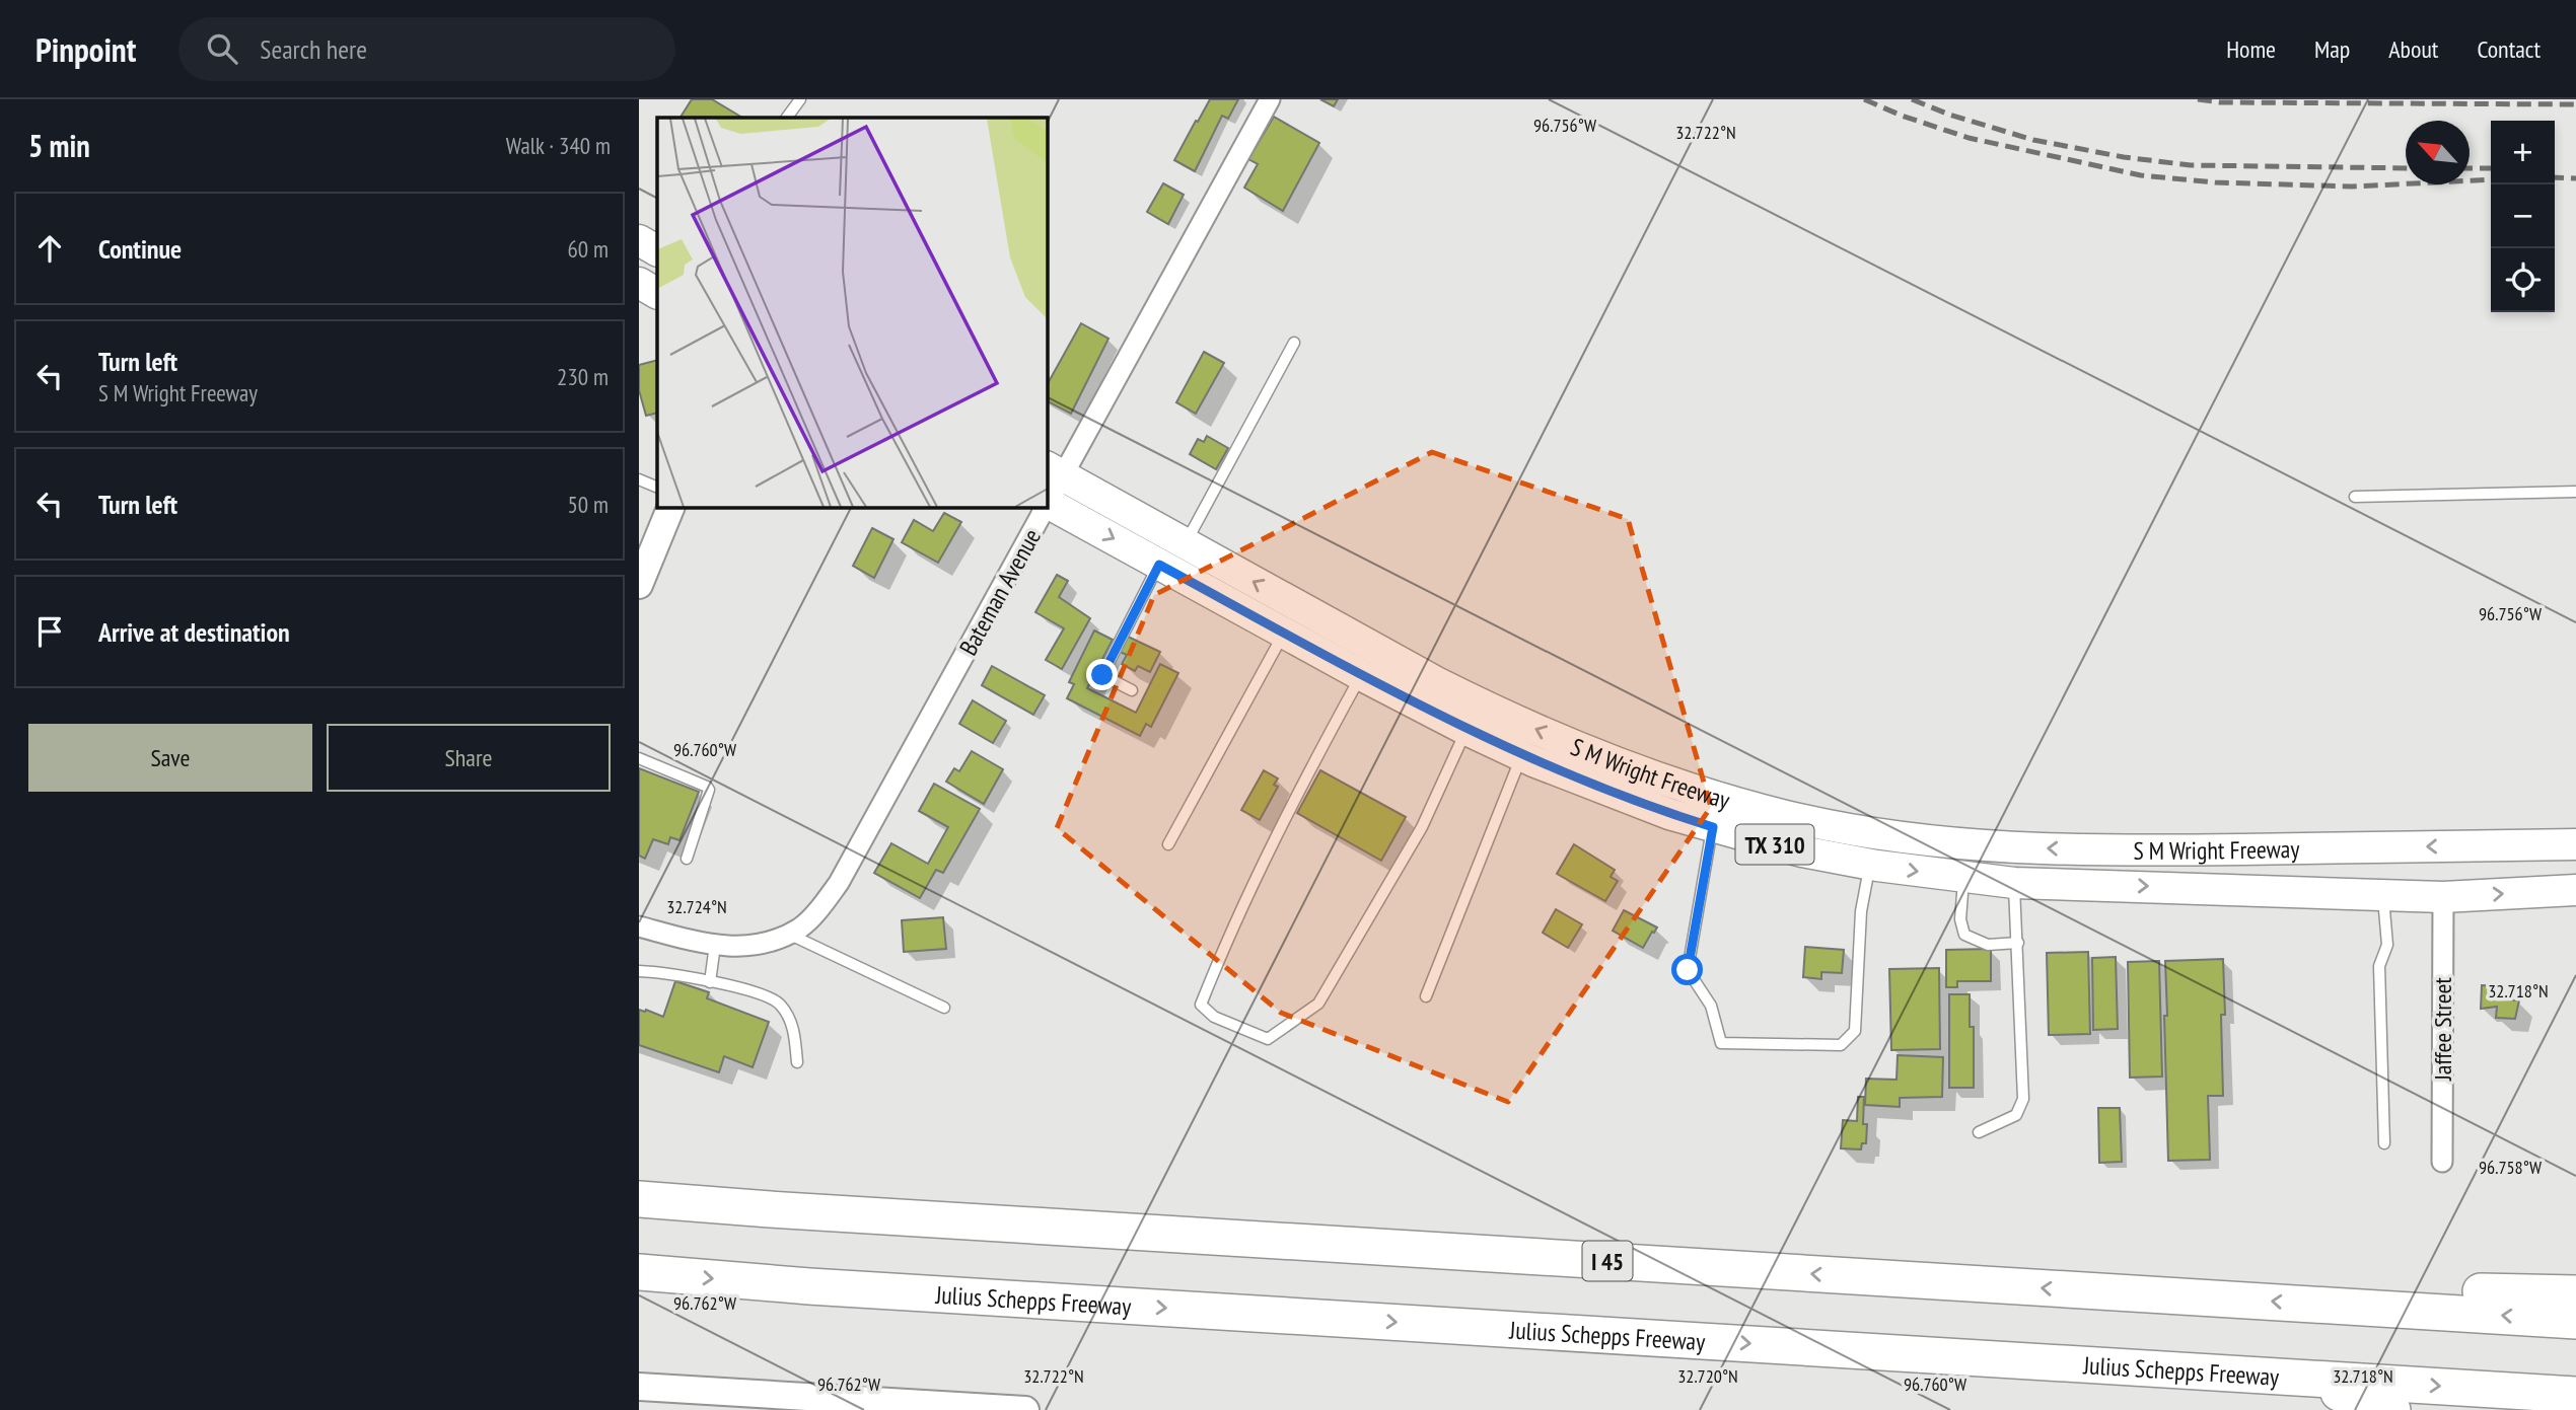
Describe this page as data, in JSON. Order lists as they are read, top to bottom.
{
  "streets": {
    "highway": ["I 45", "Julius Schepps Freeway"],
    "main road": ["S M Wright Freeway", "TX 310"],
    "street": ["Bateman Avenue", "Jaffee Street"]
  },
  "crossings": [
    ["Bateman Avenue", "S M Wright Freeway"],
    ["S M Wright Freeway", "Jaffee Street"]
  ],
  "north": "top left",
  "page": {
    "header": "Pinpoint",
    "search": "Search here",
    "nav": [
      "Home",
      "Map",
      "About",
      "Contact"
    ],
    "heading": ["5 min", "Walk · 340 m"],
    "map_buttons": ["+", "−"],
    "list": [
      ["Continue", "60 m"],
      ["Turn left", "S M Wright Freeway", "230 m"],
      ["Turn left", "50 m"],
      "Arrive at destination"
    ],
    "buttons": ["Save", "Share"]
  },
  "coordinates": [
    "96.756°W",
    "32.722°N",
    "96.760°W",
    "32.724°N",
    "32.718°N",
    "96.758°W",
    "96.762°W",
    "32.720°N"
  ]
}
